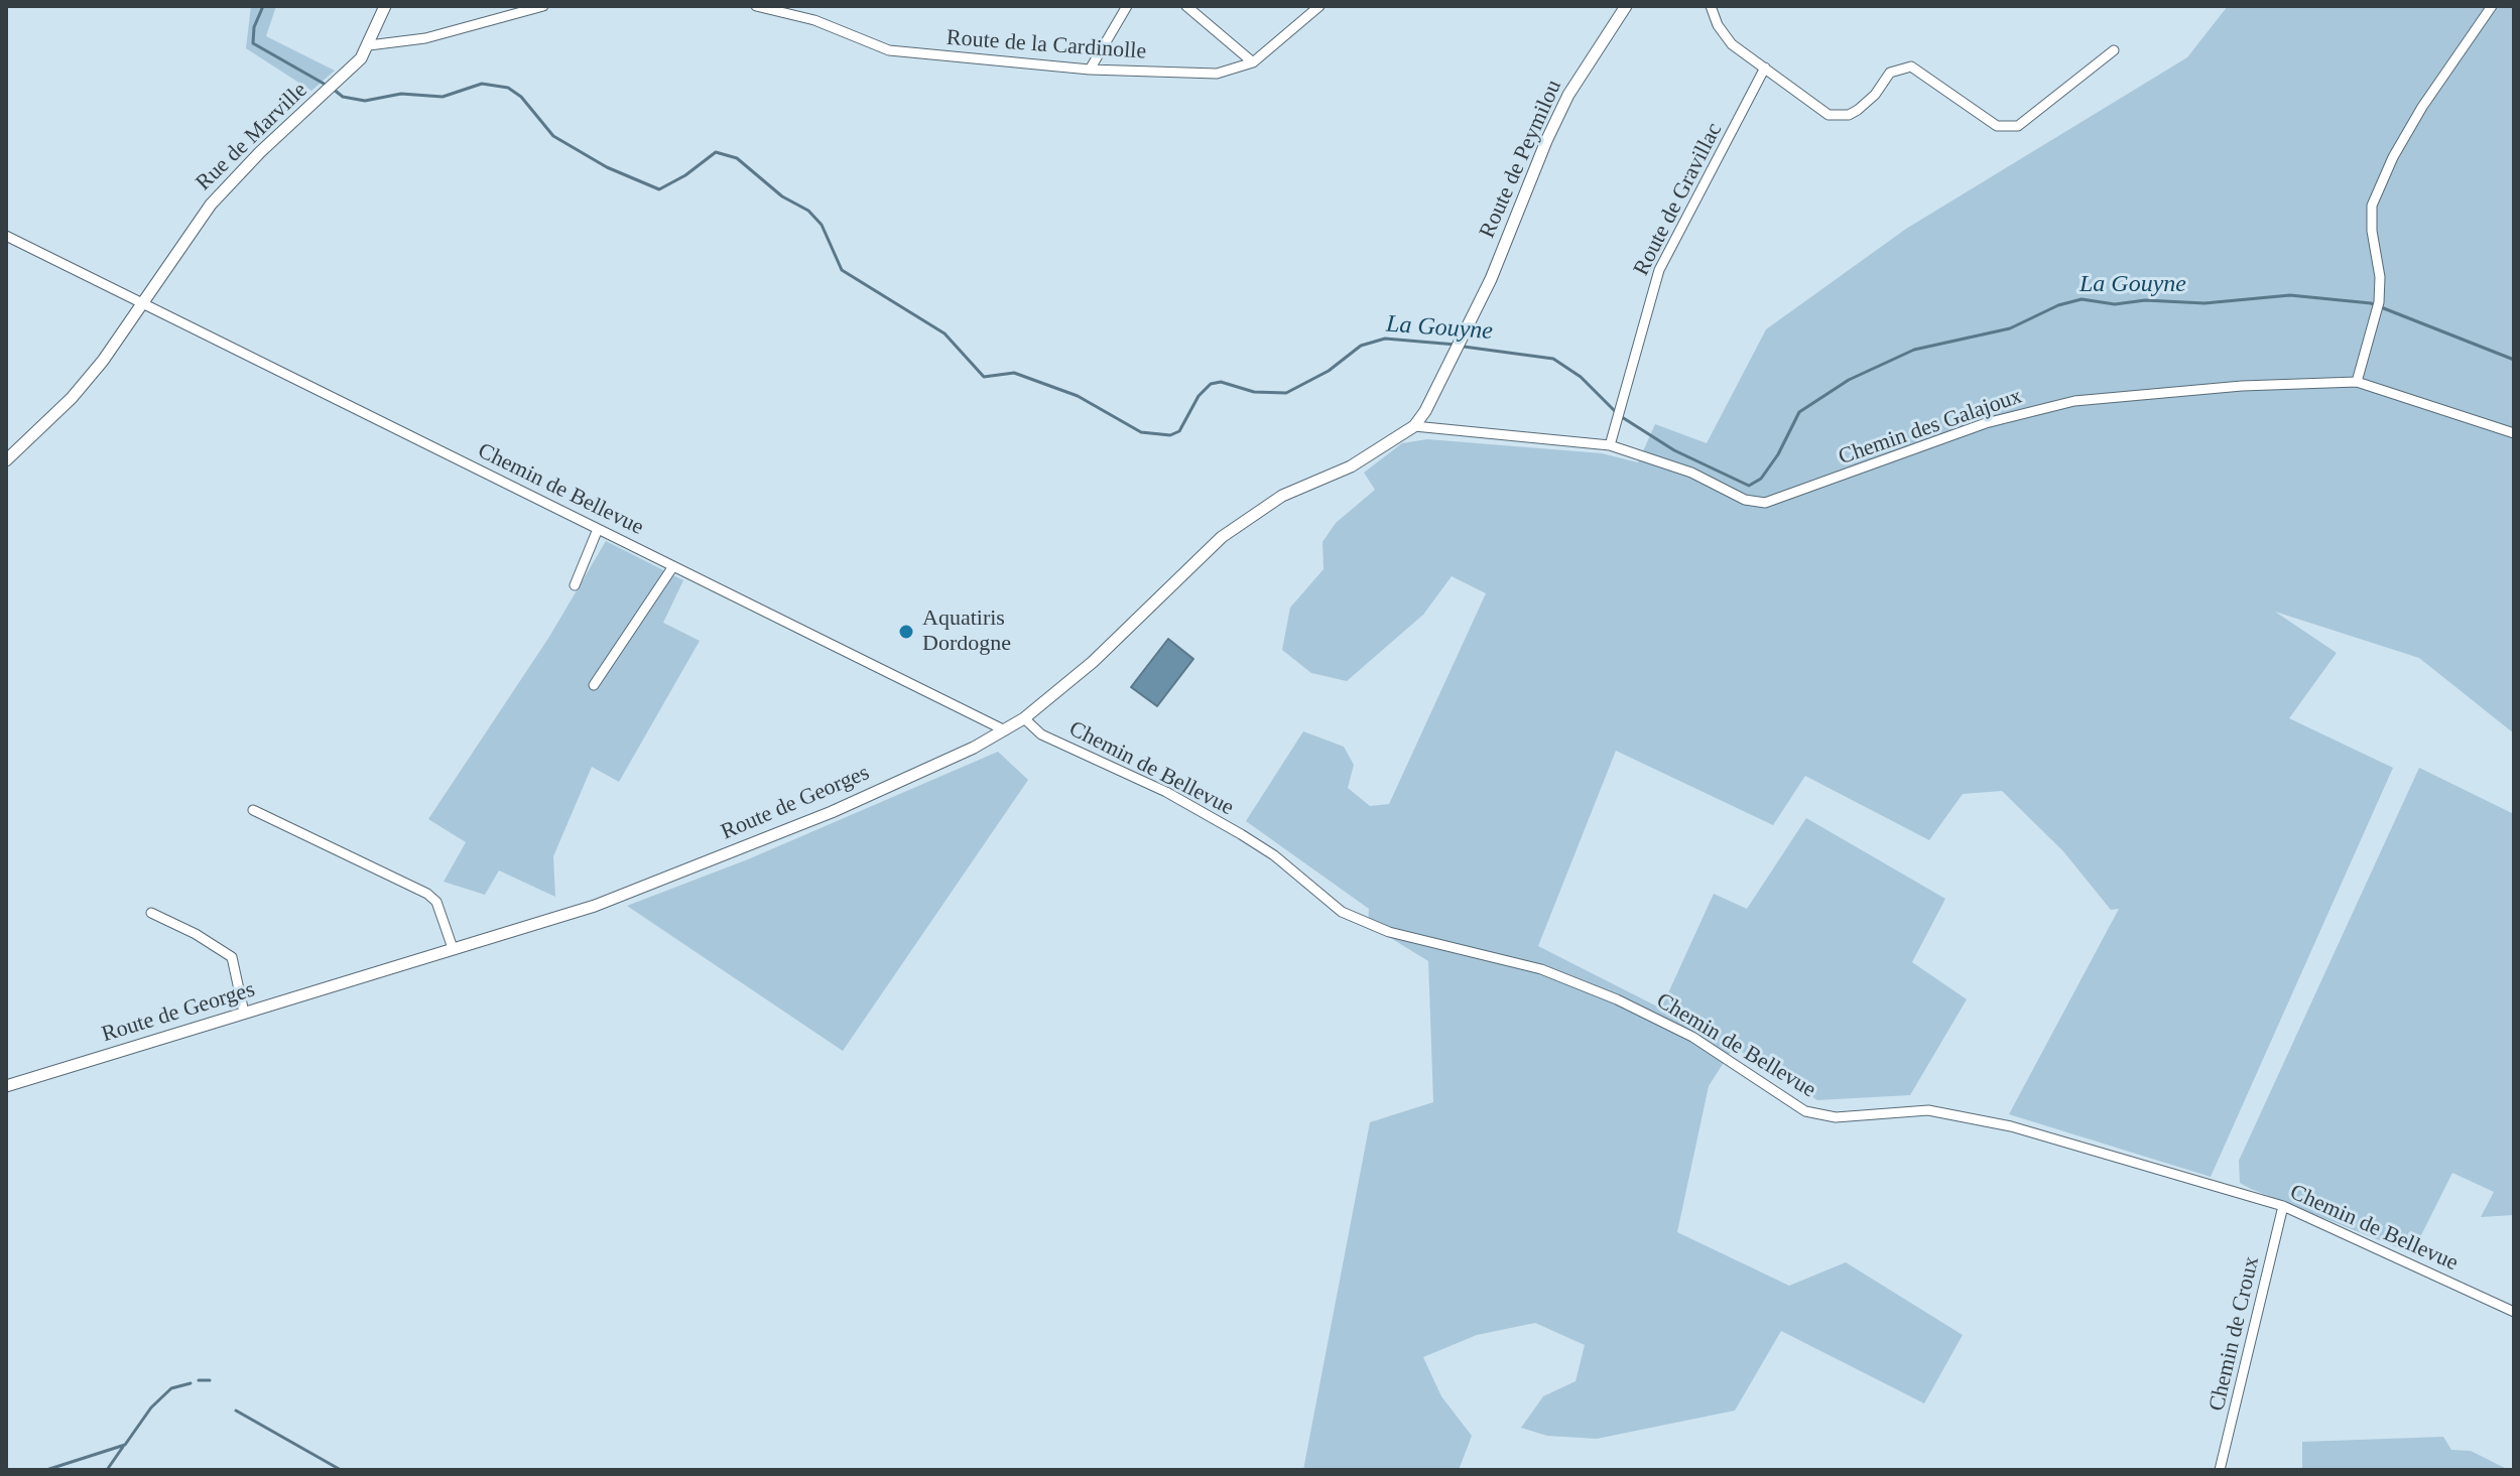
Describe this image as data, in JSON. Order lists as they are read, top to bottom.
{
  "streets": {
    "street": [
      "Route de la Cardinolle",
      "Rue de Marville",
      "Route de Peymilou",
      "Route de Gravillac",
      "Chemin des Galajoux",
      "Chemin de Bellevue",
      "Route de Georges",
      "Chemin de Croux"
    ]
  },
  "crossings": [
    ["Rue de Marville", "Chemin de Bellevue"],
    ["Route de Peymilou", "Route de Georges"],
    ["Route de Gravillac", "Chemin des Galajoux"],
    ["Chemin des Galajoux", "Route de Georges"],
    ["Chemin de Bellevue", "Route de Georges"],
    ["Chemin de Bellevue", "Chemin de Croux"]
  ],
  "water": ["La Gouyne"],
  "places": ["Aquatiris Dordogne"]
}
